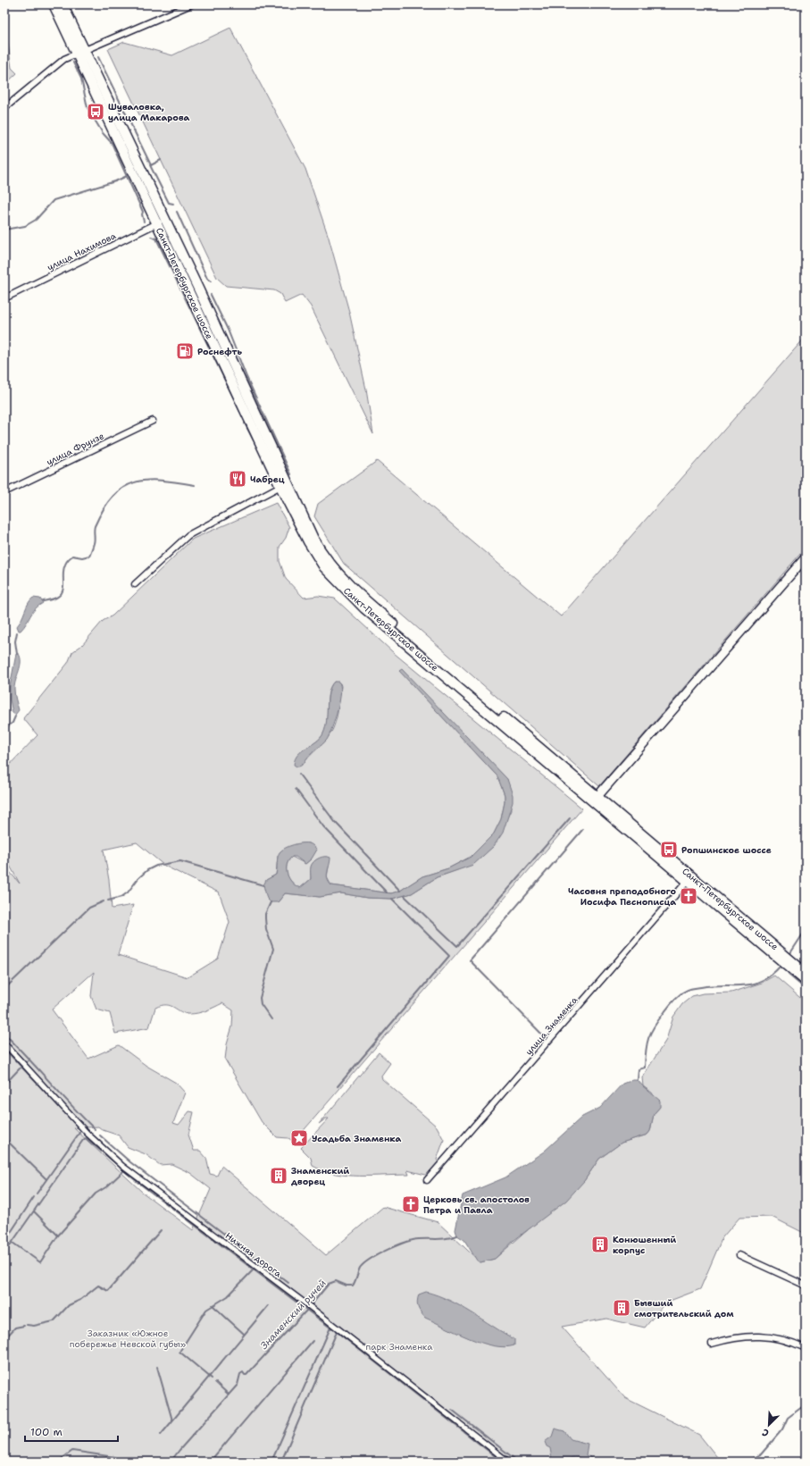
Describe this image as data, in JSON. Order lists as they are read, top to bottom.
{
  "streets": {
    "main road": ["Санкт-Петербургское шоссе"],
    "street": [
      "улица Нахимова",
      "улица Фрунзе",
      "улица Знаменка",
      "Нижняя дорога"
    ]
  },
  "crossings": [
    ["улица Нахимова", "Санкт-Петербургское шоссе"],
    ["Санкт-Петербургское шоссе", "улица Знаменка"]
  ],
  "water": ["Знаменский ручей"],
  "parks": ["Заказник «Южное побережье Невской губы»", "парк Знаменка"],
  "places": {
    "bus stop": ["Шуваловка, улица Макарова", "Ропшинское шоссе"],
    "fuel station": ["Роснефть"],
    "restaurant": ["Чабрец"],
    "church": ["Часовня преподобного Иосифа Песнописца", "Церковь св. апостолов Петра и Павла"],
    "place": ["Усадьба Знаменка"],
    "building": ["Знаменский дворец", "Конюшенный корпус", "Бывший смотрительский дом"]
  },
  "scale_bar": "100 m",
  "north": "bottom left"
}
